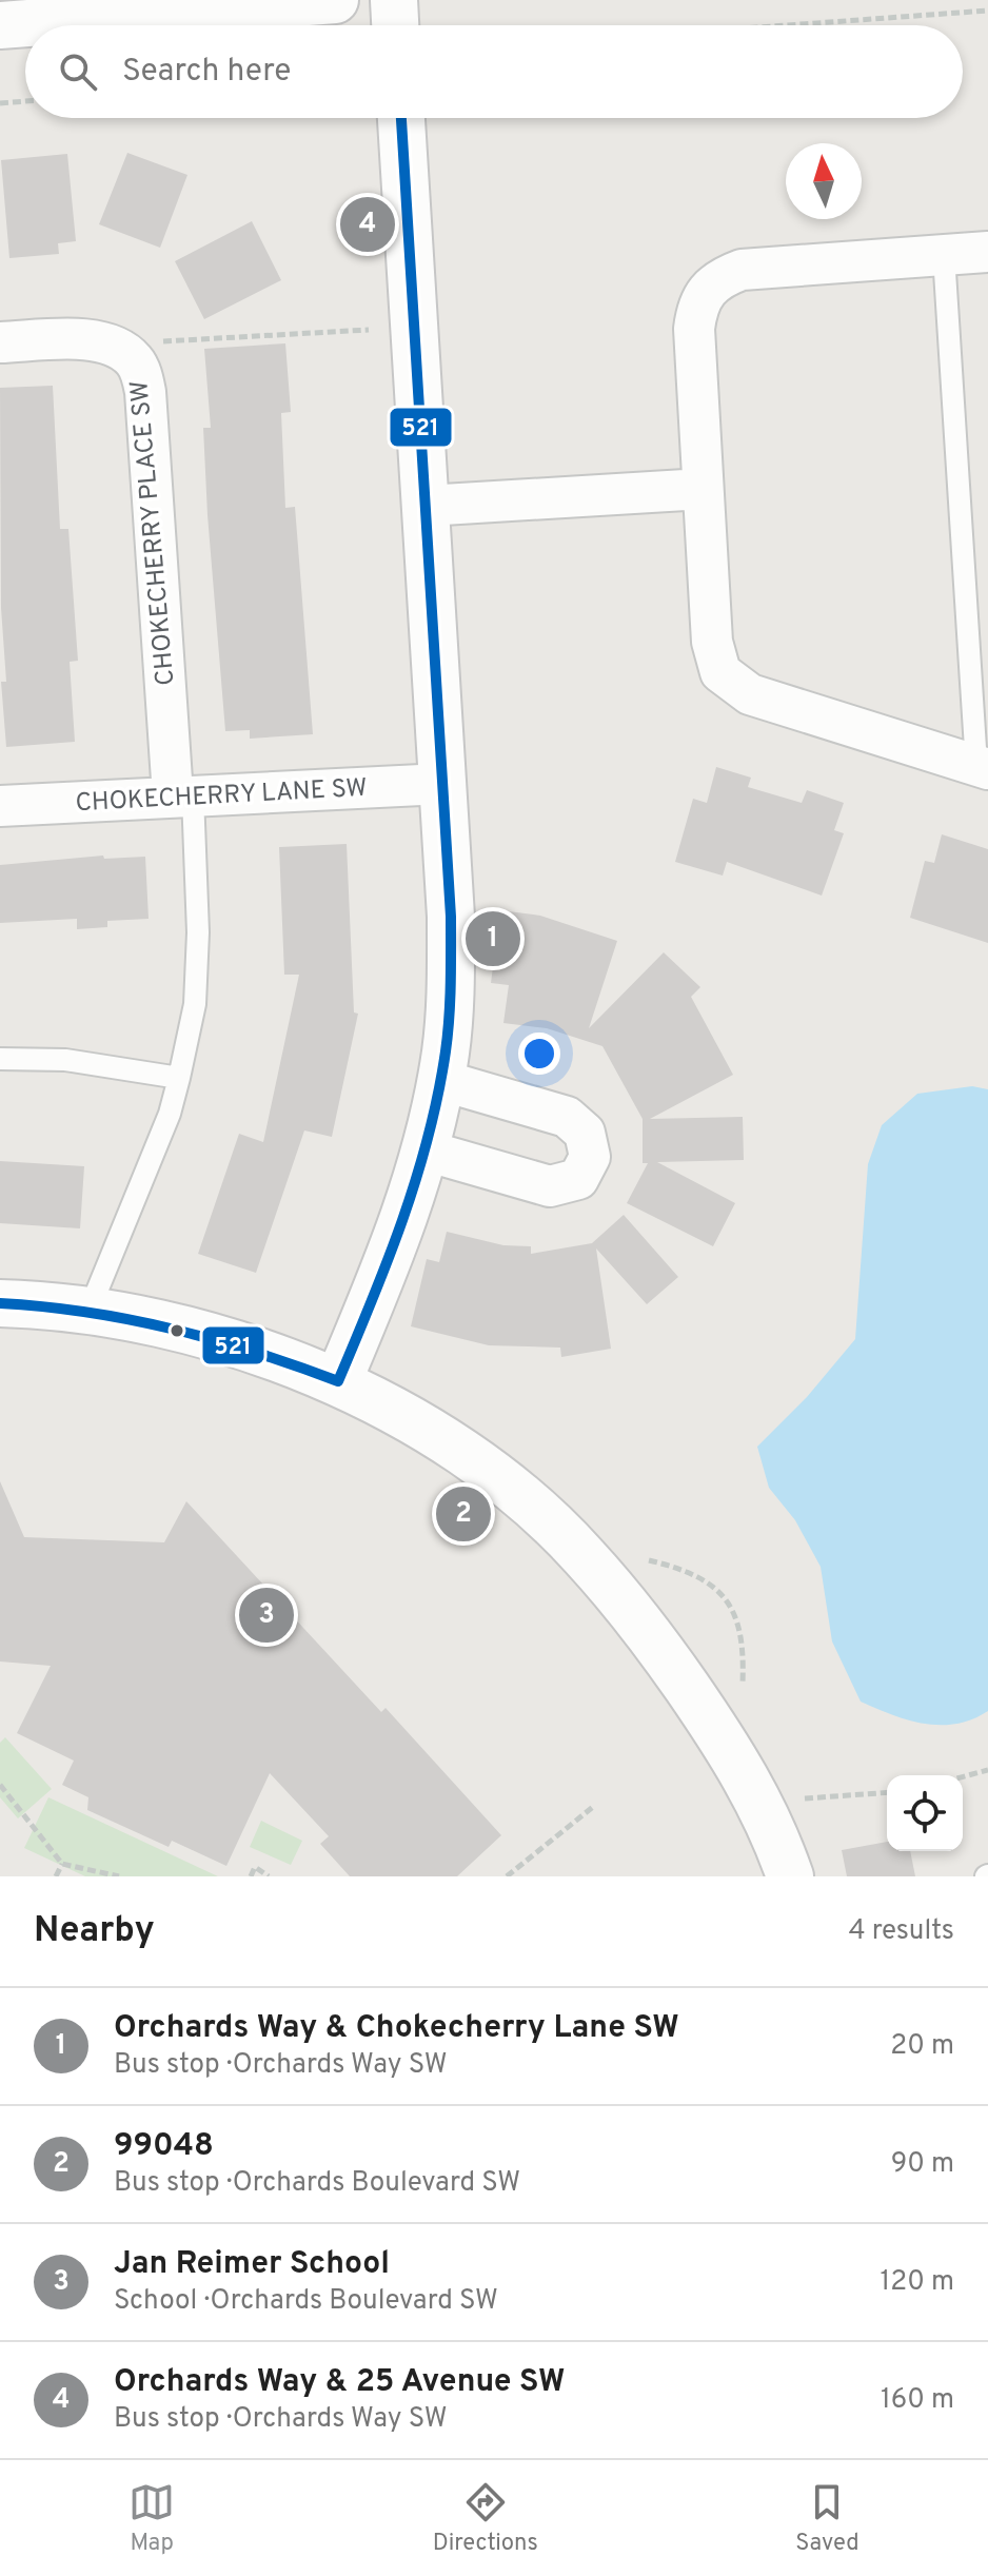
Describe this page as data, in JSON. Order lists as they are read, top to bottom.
{
  "streets": {
    "street": ["CHOKECHERRY PLACE SW", "CHOKECHERRY LANE SW"]
  },
  "crossings": [
    ["CHOKECHERRY PLACE SW", "CHOKECHERRY LANE SW"]
  ],
  "lines": ["transit line 521"],
  "north": "top",
  "page": {
    "search": "Search here",
    "pins": [
      "4",
      "1",
      "2",
      "3"
    ],
    "heading": ["Nearby", "4 results"],
    "list": [
      {
        "mark": "1",
        "name": "Orchards Way & Chokecherry Lane SW",
        "note": "Bus stop · Orchards Way SW",
        "value": "20 m"
      },
      {
        "mark": "2",
        "name": "99048",
        "note": "Bus stop · Orchards Boulevard SW",
        "value": "90 m"
      },
      {
        "mark": "3",
        "name": "Jan Reimer School",
        "note": "School · Orchards Boulevard SW",
        "value": "120 m"
      },
      {
        "mark": "4",
        "name": "Orchards Way & 25 Avenue SW",
        "note": "Bus stop · Orchards Way SW",
        "value": "160 m"
      }
    ],
    "nav": ["Map", "Directions", "Saved"]
  }
}
